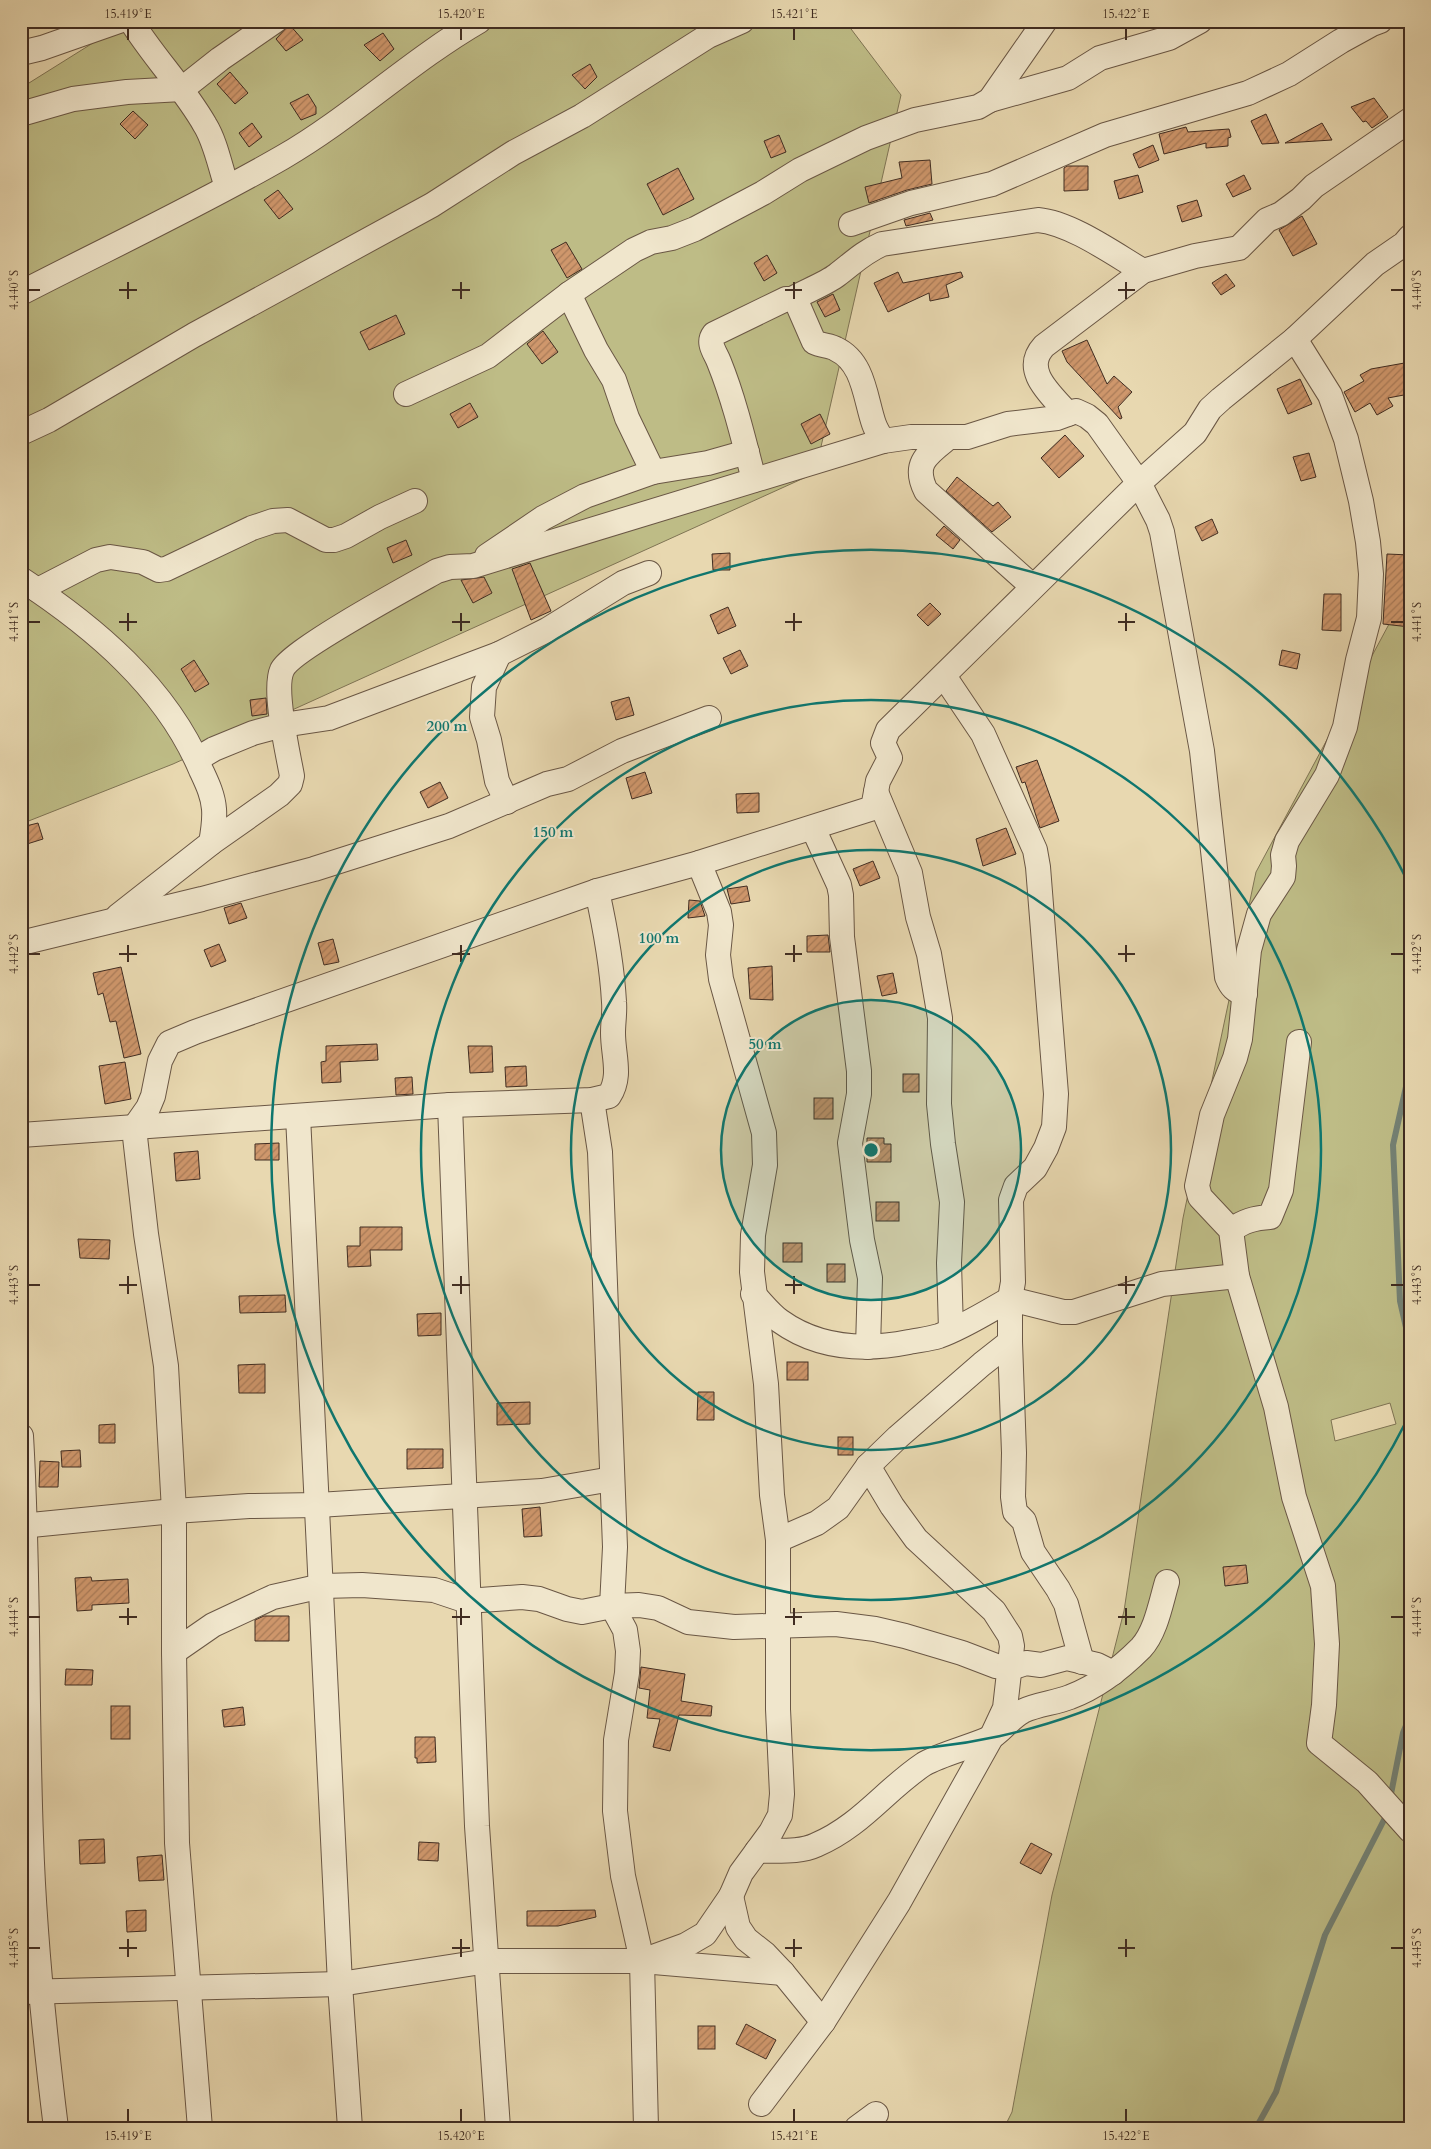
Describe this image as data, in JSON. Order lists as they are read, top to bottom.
{
  "coordinates": [
    "15.419°E",
    "15.420°E",
    "15.421°E",
    "15.422°E",
    "4.440°S",
    "4.441°S",
    "4.442°S",
    "4.443°S",
    "4.444°S",
    "4.445°S"
  ],
  "rings": [
    "200 m",
    "150 m",
    "100 m",
    "50 m"
  ]
}
